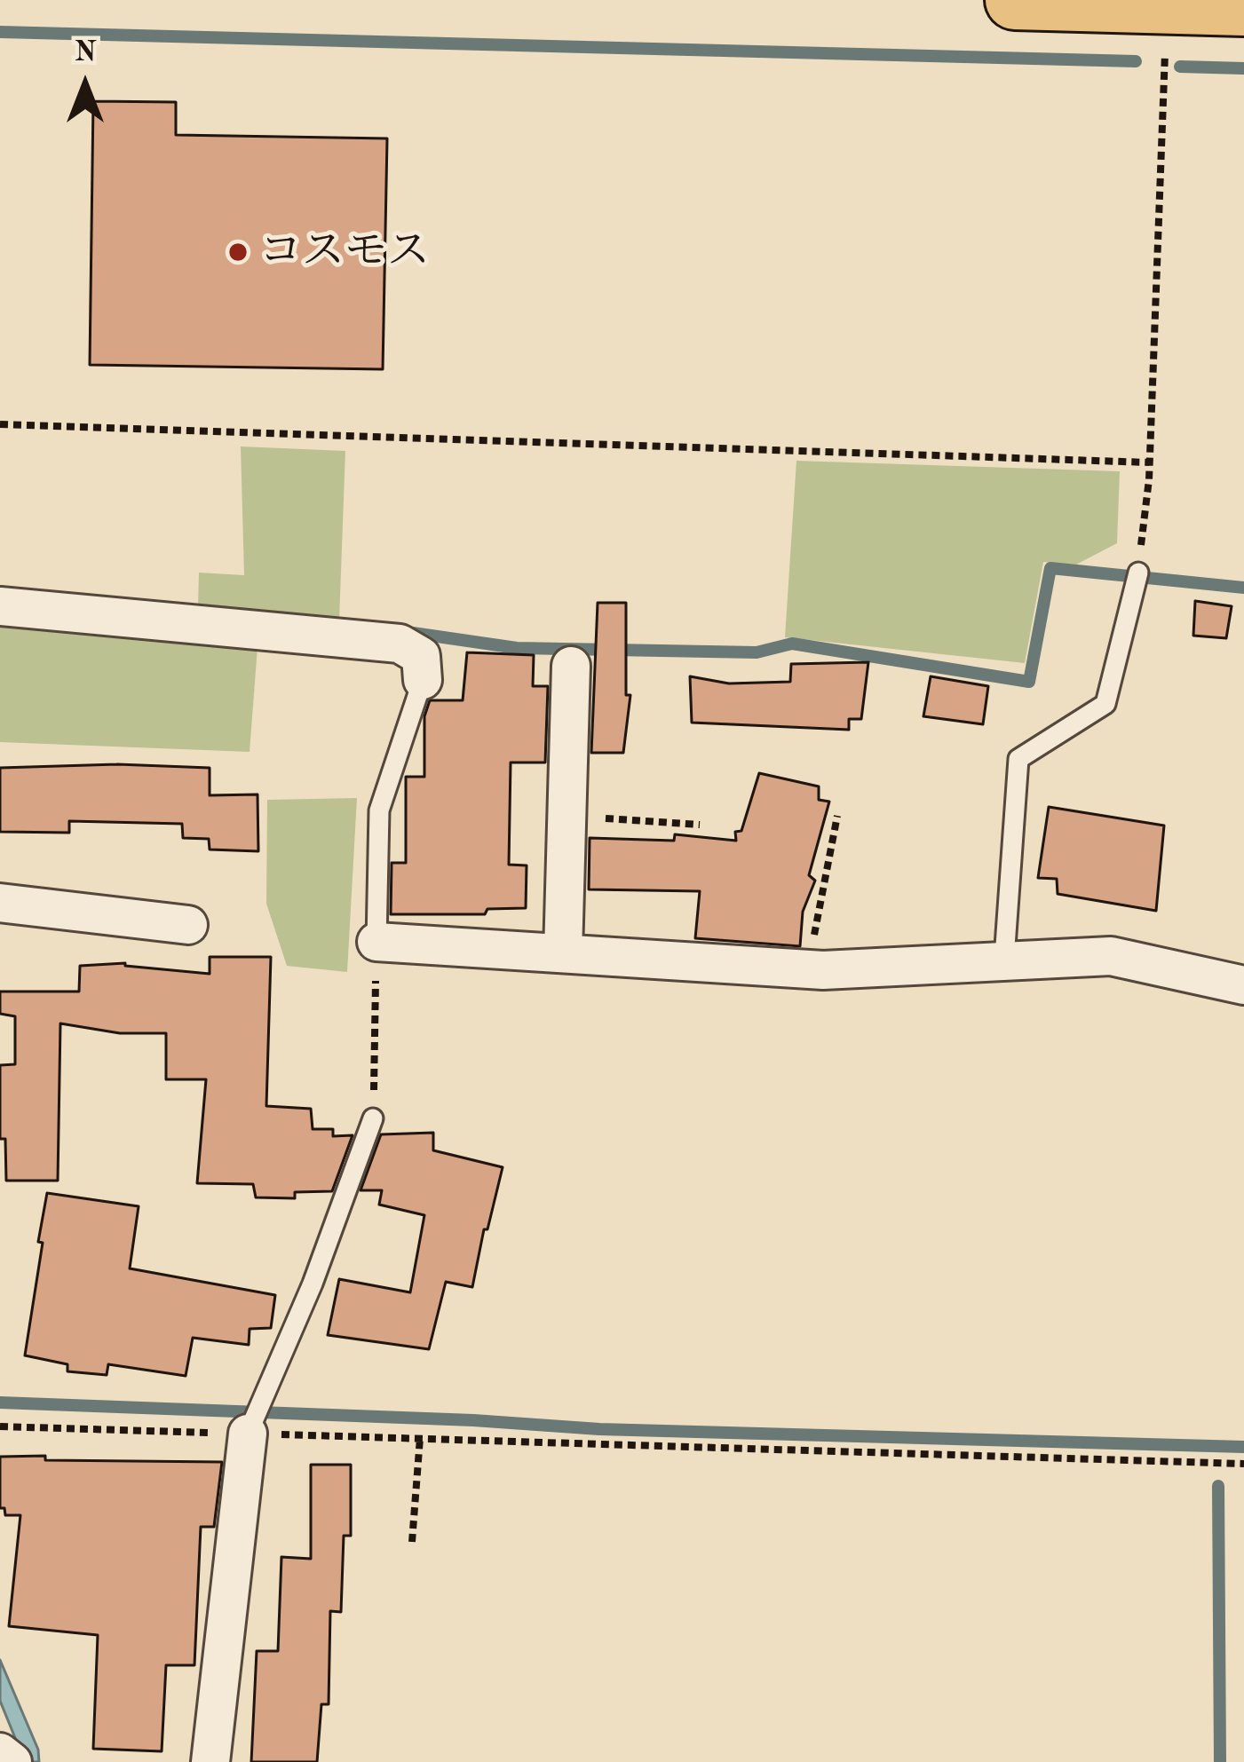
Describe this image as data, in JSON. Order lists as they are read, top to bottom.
{
  "places": ["コスモス"],
  "north": "top"
}
